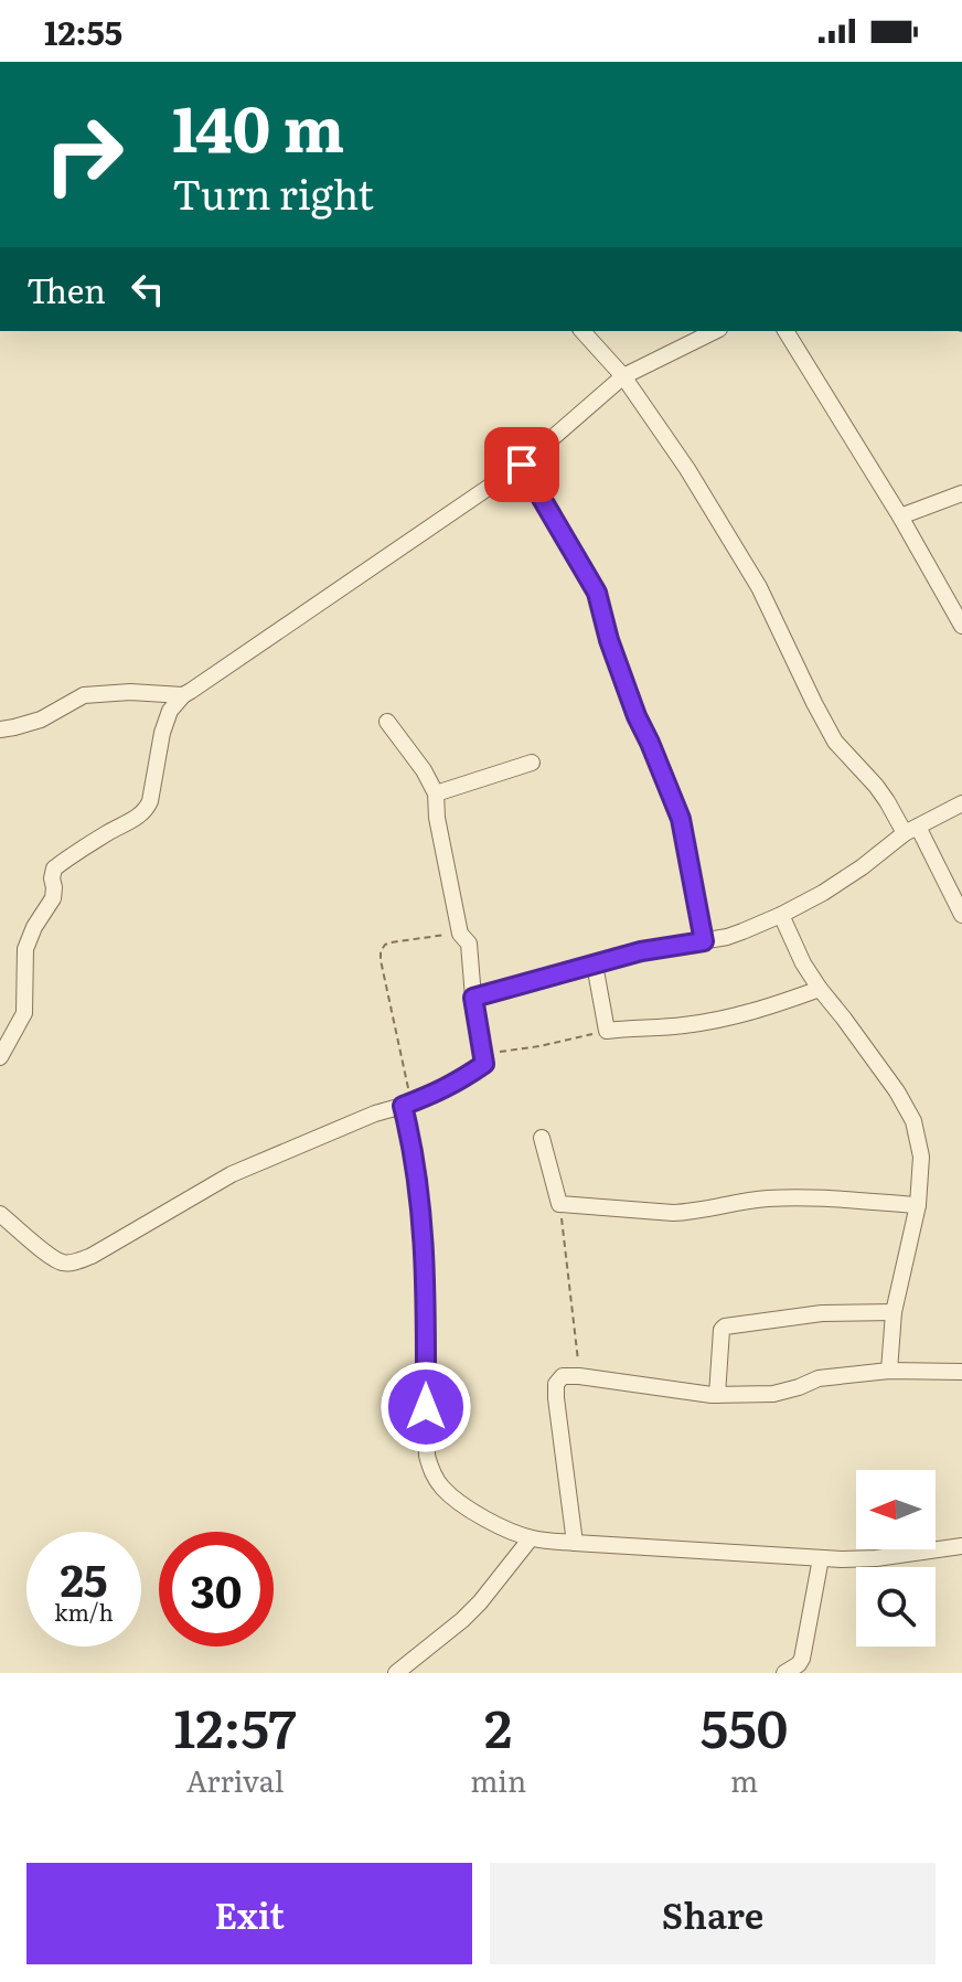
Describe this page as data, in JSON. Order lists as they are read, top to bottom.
{
  "north": "left",
  "page": {
    "status": "12:55",
    "turn": ["140 m", "Turn right"],
    "then": "Then",
    "speed": "25 km/h",
    "limit": "30",
    "eta": [
      "12:57",
      "Arrival",
      "2",
      "min",
      "550",
      "m"
    ],
    "buttons": ["Exit", "Share"]
  }
}
